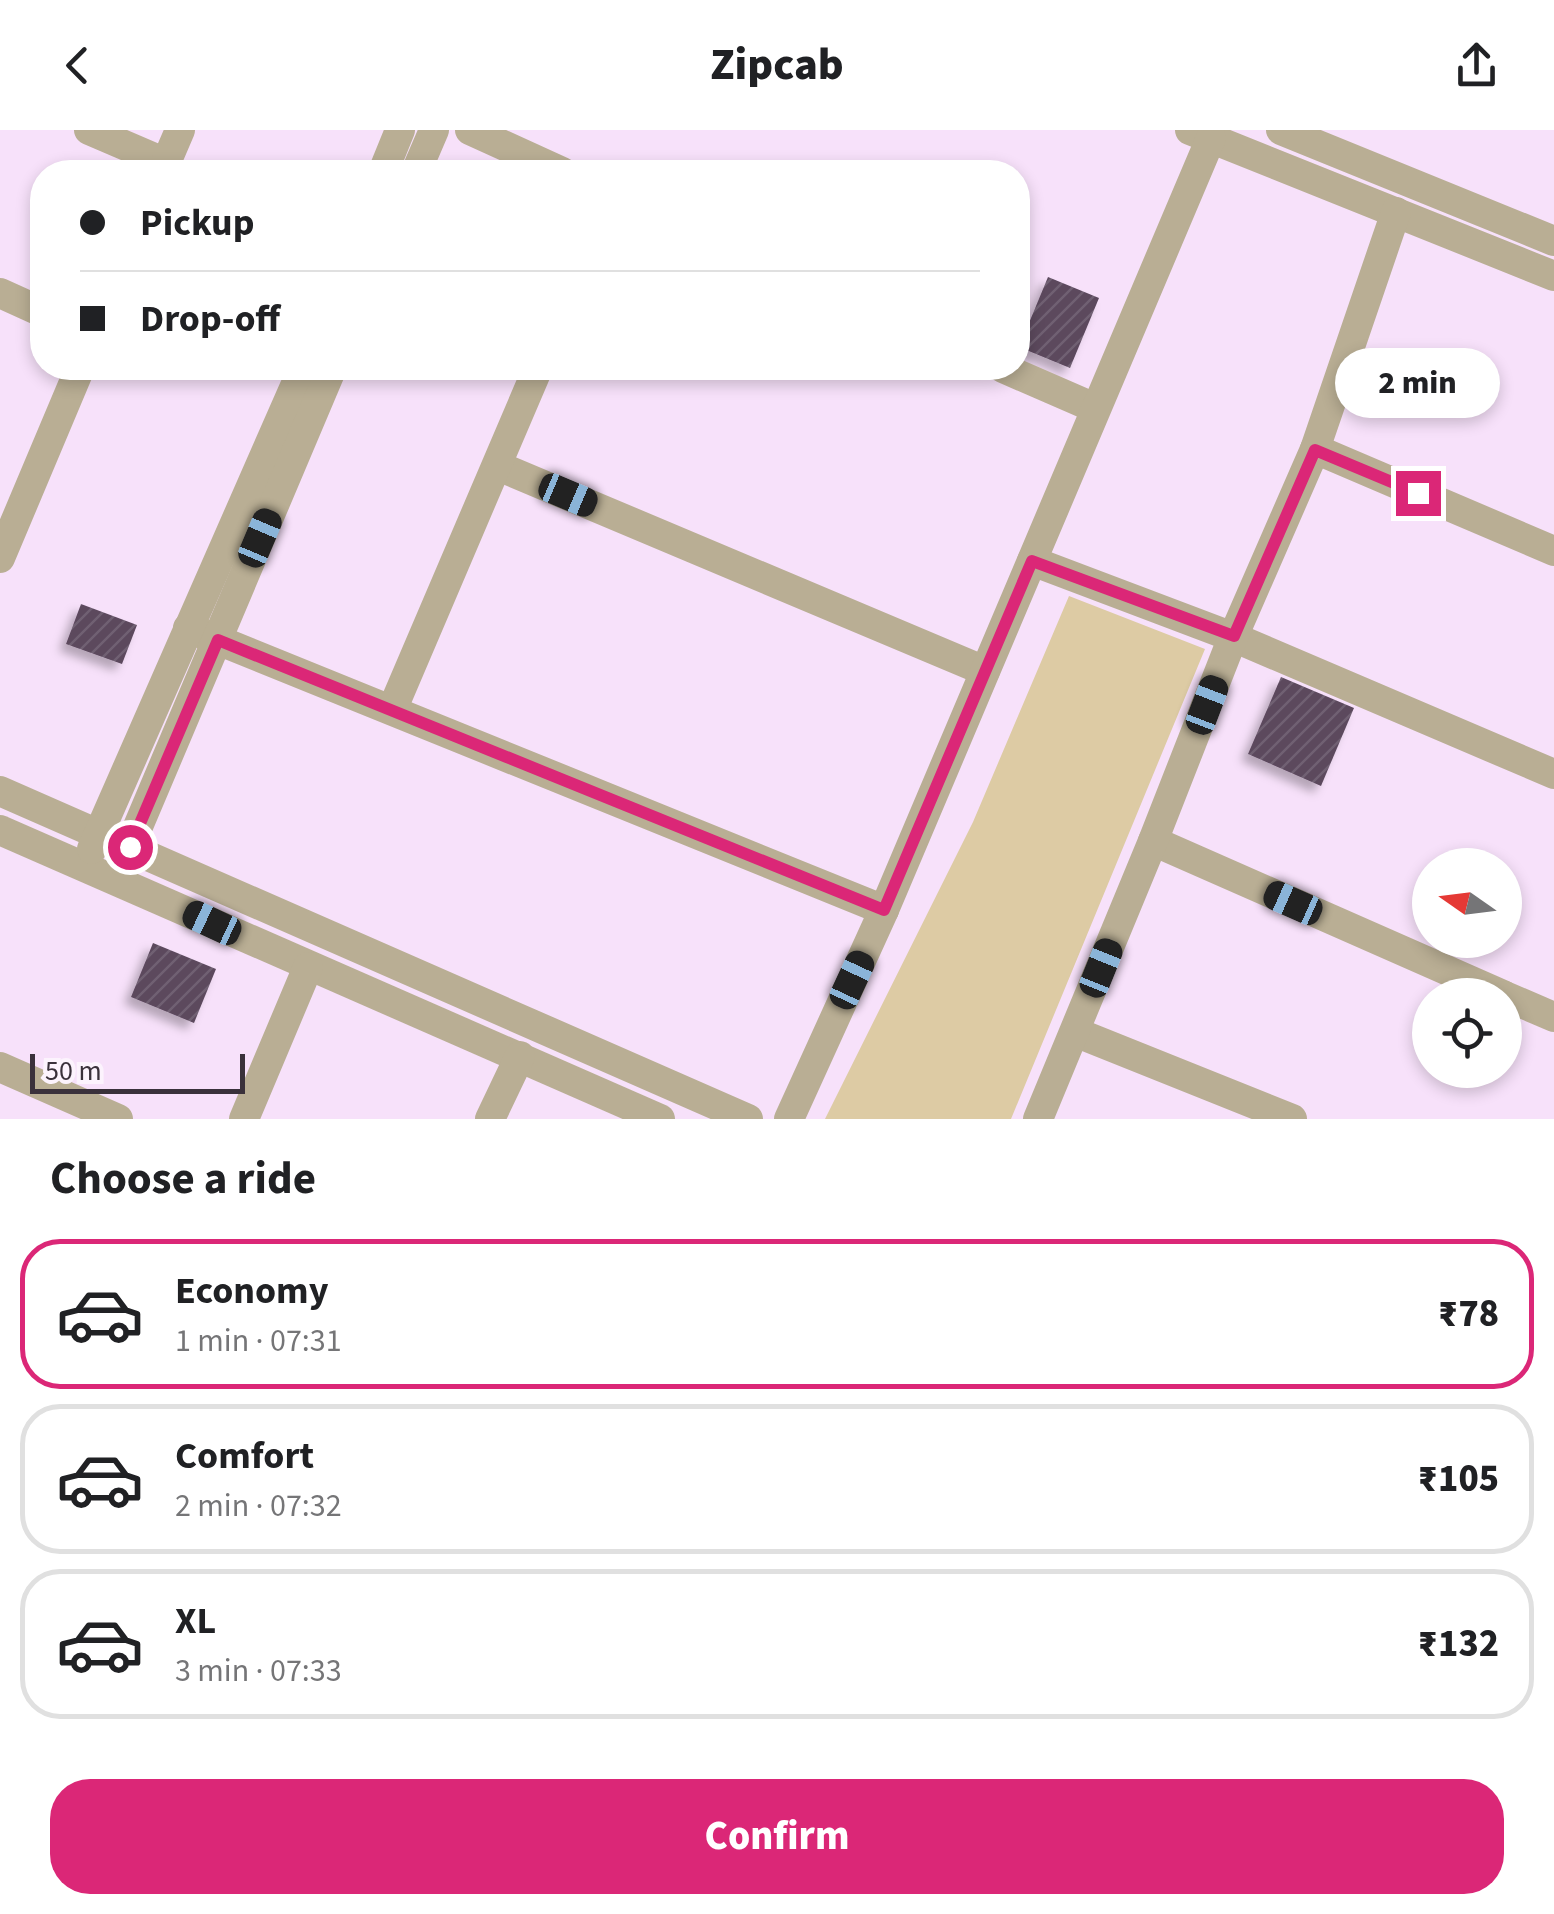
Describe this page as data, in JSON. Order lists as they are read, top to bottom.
{
  "scale_bar": "50 m",
  "north": "left",
  "page": {
    "header": "Zipcab",
    "banner": ["Pickup", "Drop-off"],
    "bubble": "2 min",
    "scale": "50 m",
    "heading": "Choose a ride",
    "list": [
      {
        "name": "Economy",
        "note": "1 min · 07:31",
        "value": "₹78"
      },
      {
        "name": "Comfort",
        "note": "2 min · 07:32",
        "value": "₹105"
      },
      {
        "name": "XL",
        "note": "3 min · 07:33",
        "value": "₹132"
      }
    ],
    "buttons": "Confirm"
  }
}
